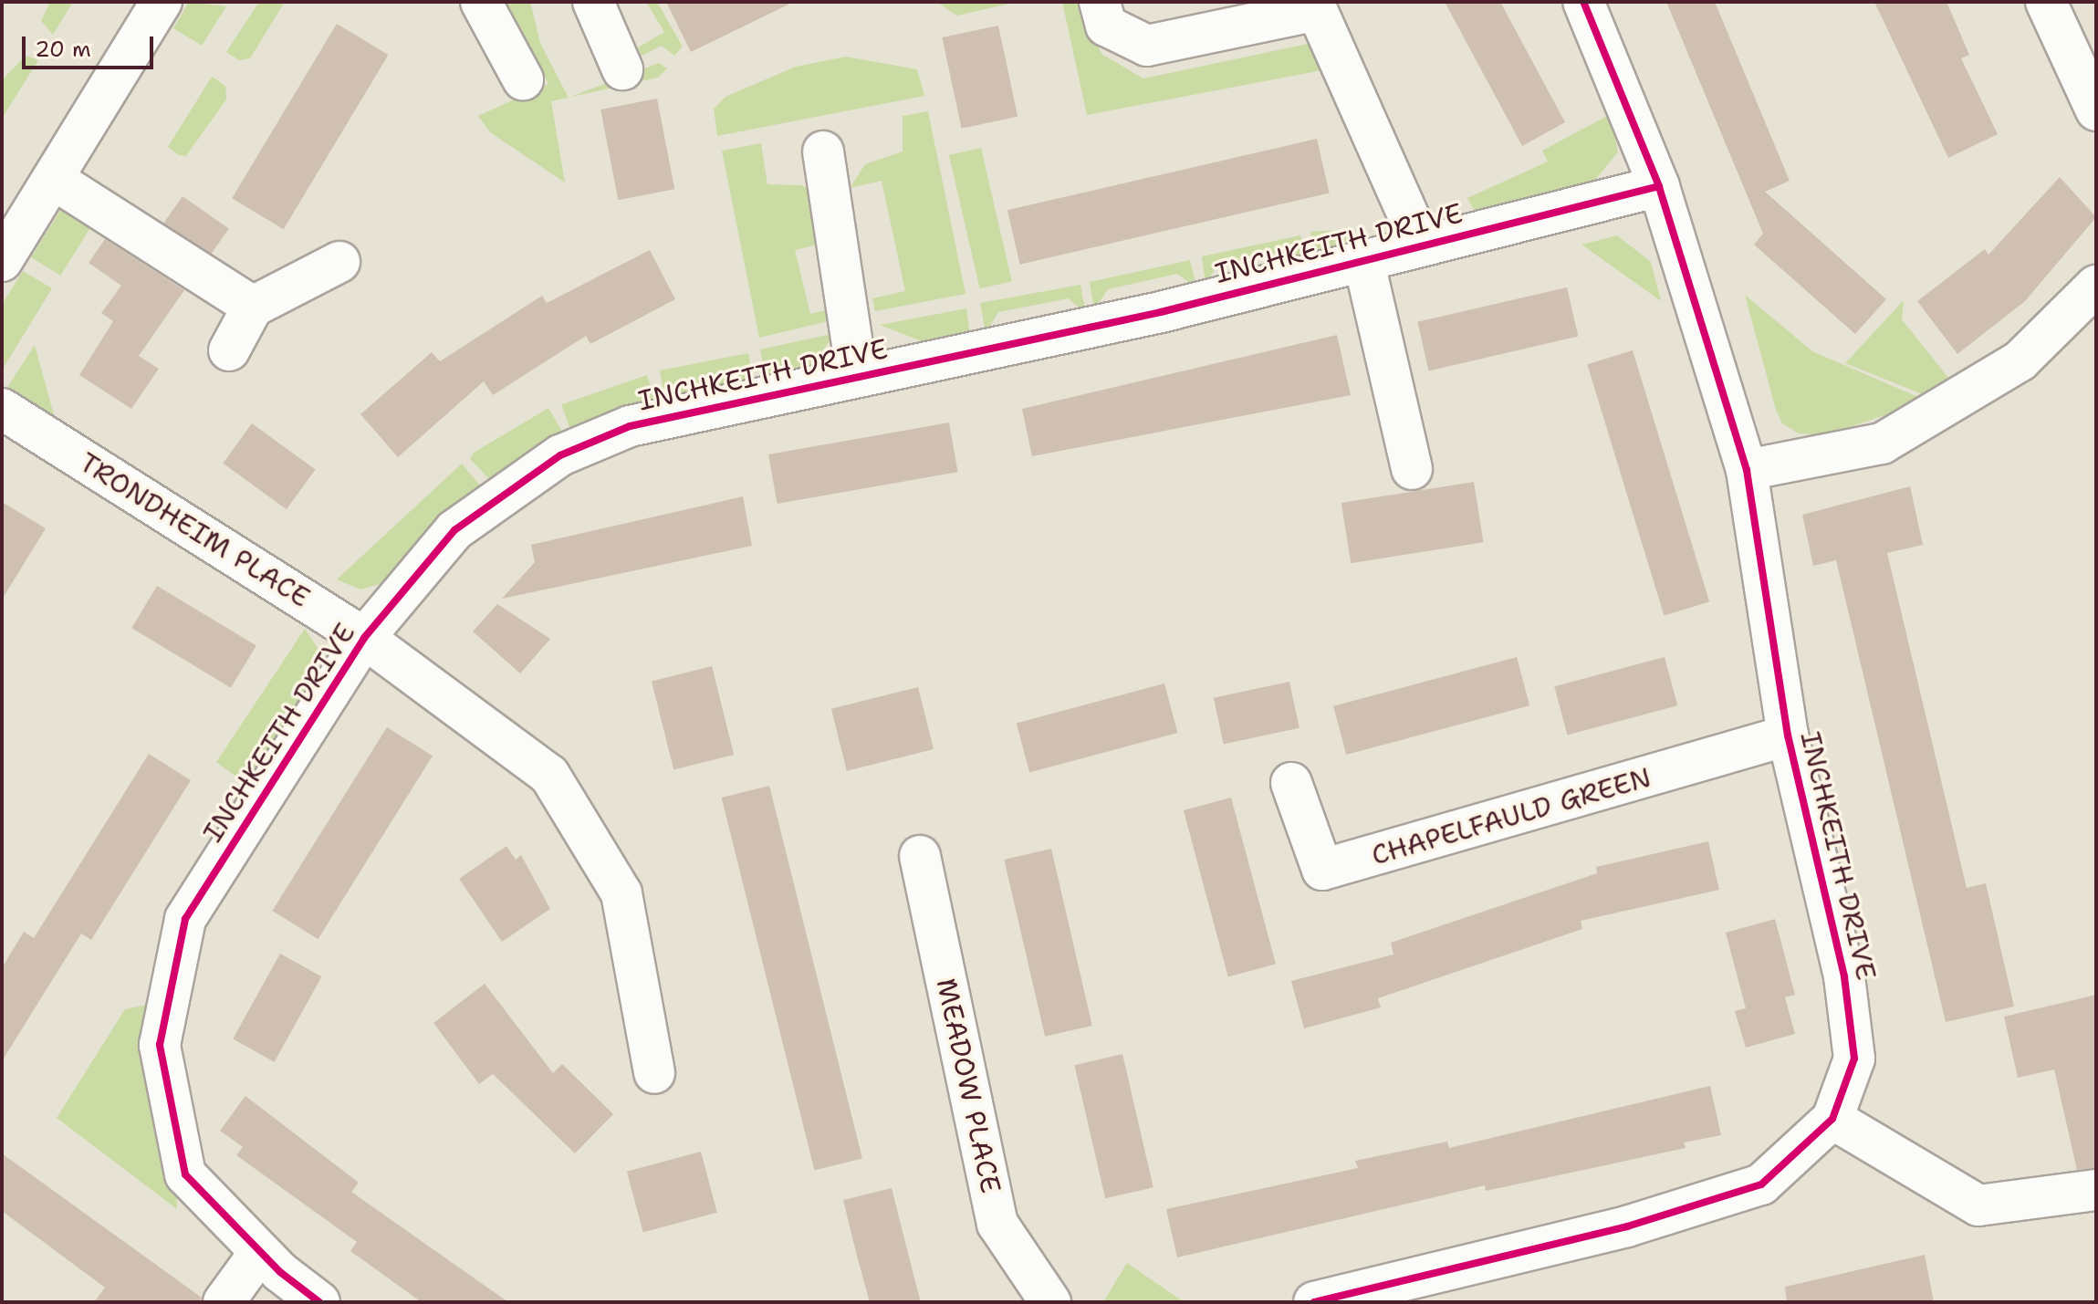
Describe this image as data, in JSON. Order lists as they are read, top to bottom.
{
  "streets": {
    "street": [
      "INCHKEITH DRIVE",
      "TRONDHEIM PLACE",
      "CHAPELFAULD GREEN",
      "MEADOW PLACE"
    ]
  },
  "crossings": [
    ["INCHKEITH DRIVE", "TRONDHEIM PLACE"],
    ["INCHKEITH DRIVE", "CHAPELFAULD GREEN"]
  ],
  "scale_bar": "20 m"
}
